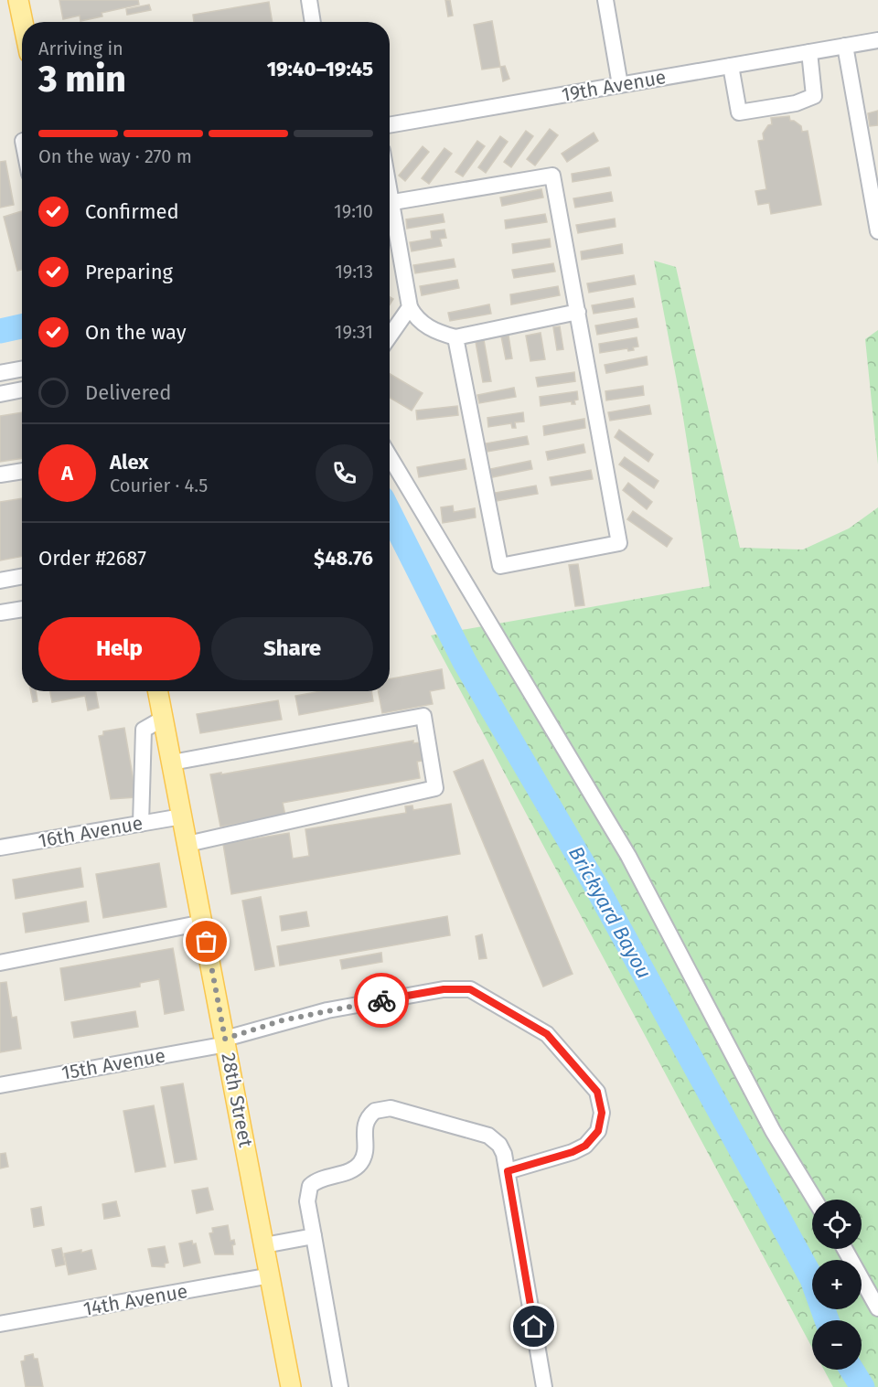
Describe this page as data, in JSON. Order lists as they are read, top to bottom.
{
  "streets": {
    "main road": ["28th Street"],
    "street": [
      "19th Avenue",
      "16th Avenue",
      "15th Avenue",
      "14th Avenue"
    ]
  },
  "crossings": [
    ["16th Avenue", "28th Street"],
    ["15th Avenue", "28th Street"],
    ["28th Street", "14th Avenue"]
  ],
  "water": ["Brickyard Bayou"],
  "page": {
    "heading": ["3 min", "Arriving in", "19:40–19:45"],
    "panel": [
      "Alex",
      "Courier · 4.5",
      "Order #2687",
      "$48.76"
    ],
    "bar": "On the way · 270 m",
    "list": [
      ["Confirmed", "19:10"],
      ["Preparing", "19:13"],
      ["On the way", "19:31"],
      "Delivered"
    ],
    "round": "A",
    "buttons": ["Help", "Share"],
    "map_buttons": ["+", "−"]
  }
}
